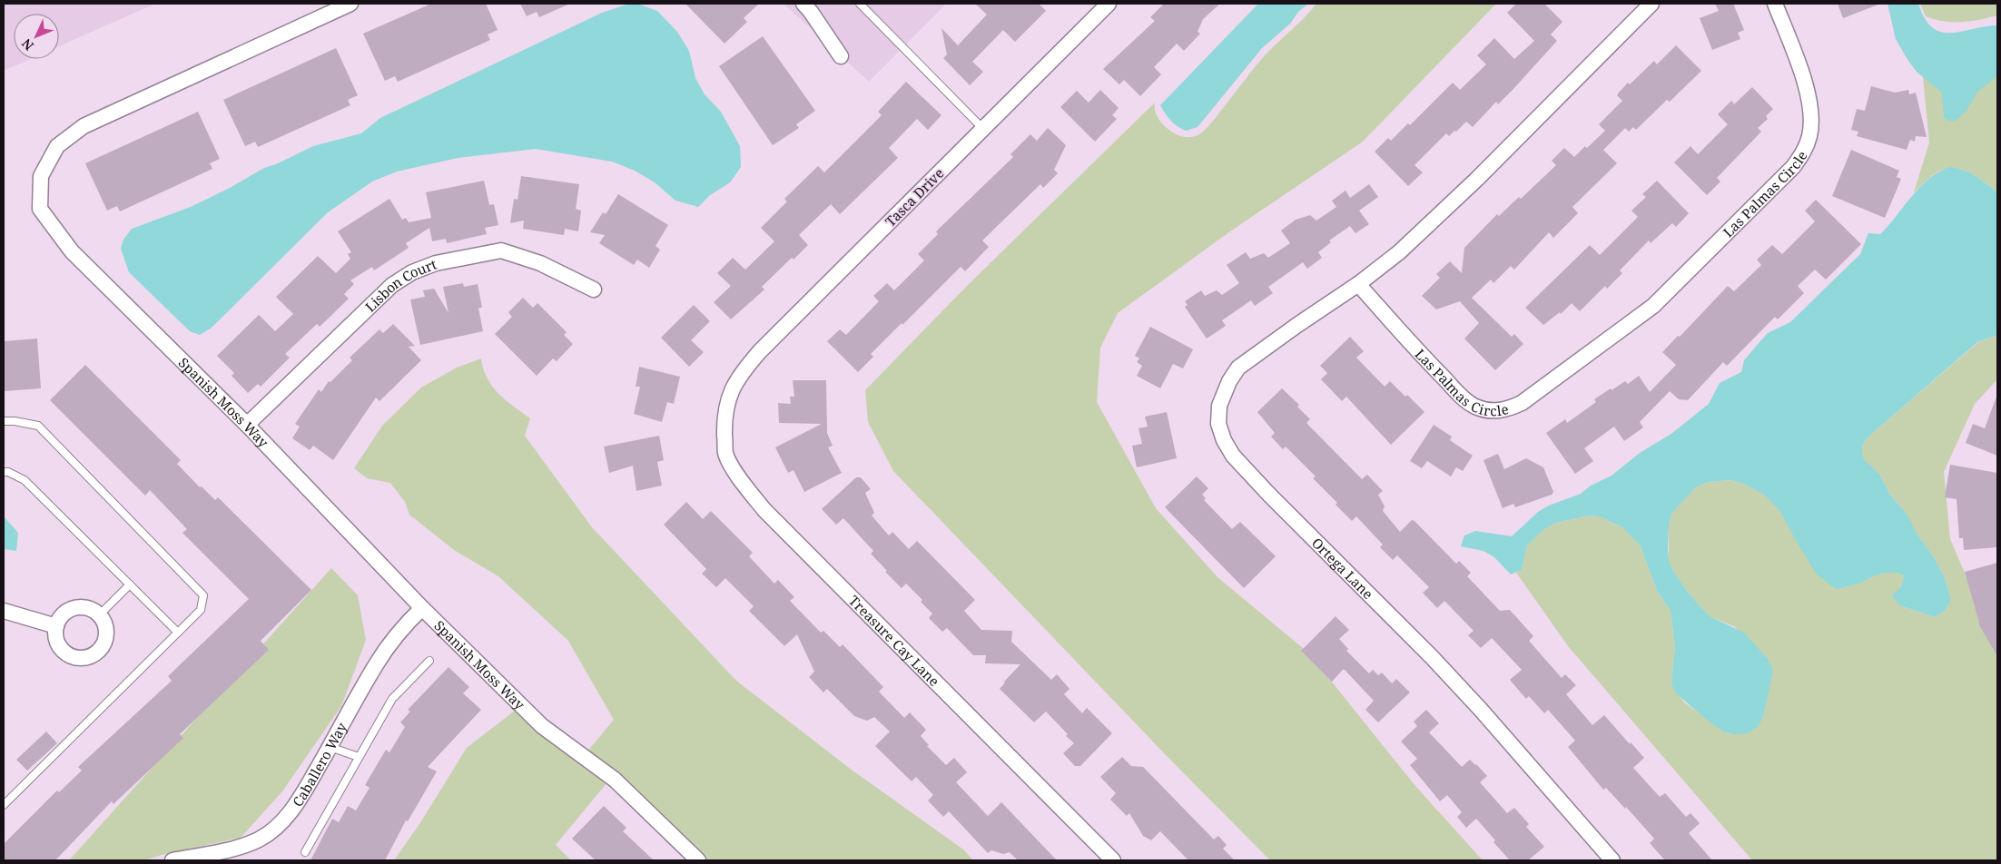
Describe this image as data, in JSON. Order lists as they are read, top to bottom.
{
  "streets": {
    "street": [
      "Las Palmas Circle",
      "Tasca Drive",
      "Lisbon Court",
      "Spanish Moss Way",
      "Ortega Lane",
      "Treasure Cay Lane",
      "Caballero Way"
    ]
  },
  "crossings": [
    ["Las Palmas Circle", "Ortega Lane"],
    ["Tasca Drive", "Treasure Cay Lane"],
    ["Lisbon Court", "Spanish Moss Way"],
    ["Spanish Moss Way", "Caballero Way"]
  ],
  "north": "bottom left"
}
